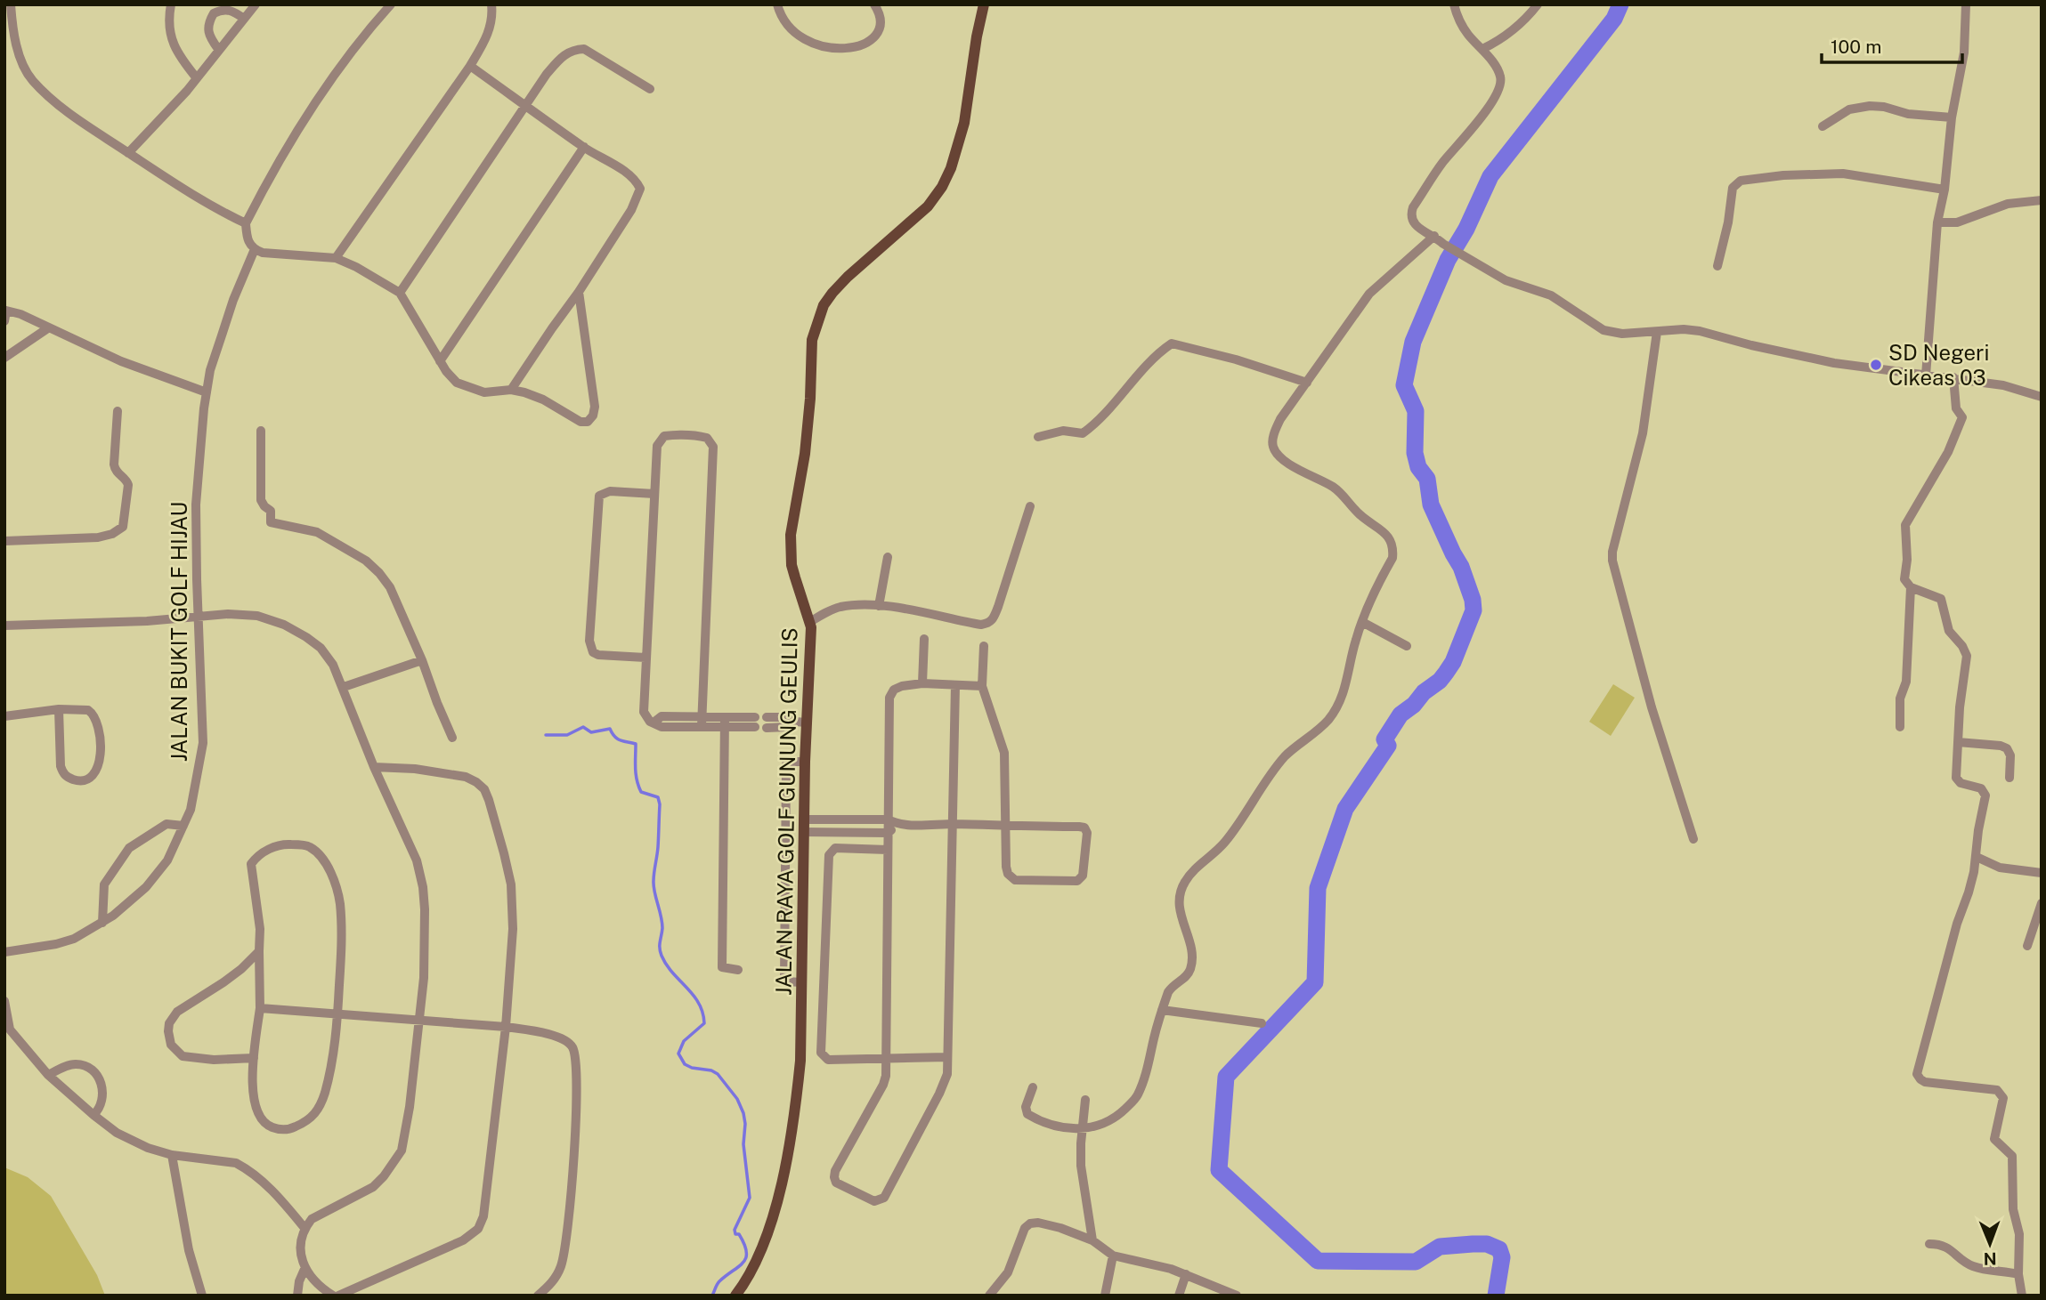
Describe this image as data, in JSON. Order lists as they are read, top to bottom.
{
  "streets": {
    "main road": ["JALAN RAYA GOLF GUNUNG GEULIS"],
    "street": ["JALAN BUKIT GOLF HIJAU"]
  },
  "places": ["SD Negeri Cikeas 03"],
  "scale_bar": "100 m",
  "north": "bottom"
}
